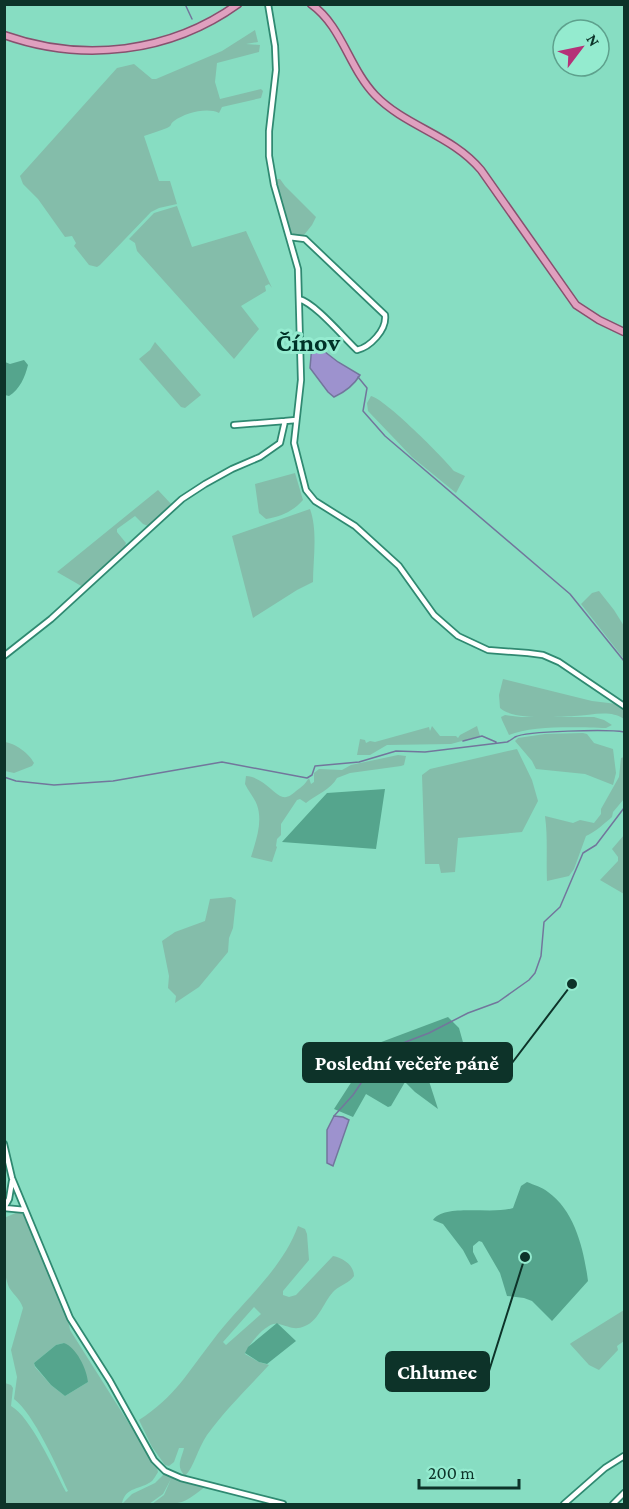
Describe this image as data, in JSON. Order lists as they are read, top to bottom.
{
  "districts": ["Čínov"],
  "places": ["Poslední večeře páně", "Chlumec"],
  "scale_bar": "200 m",
  "north": "top right"
}
